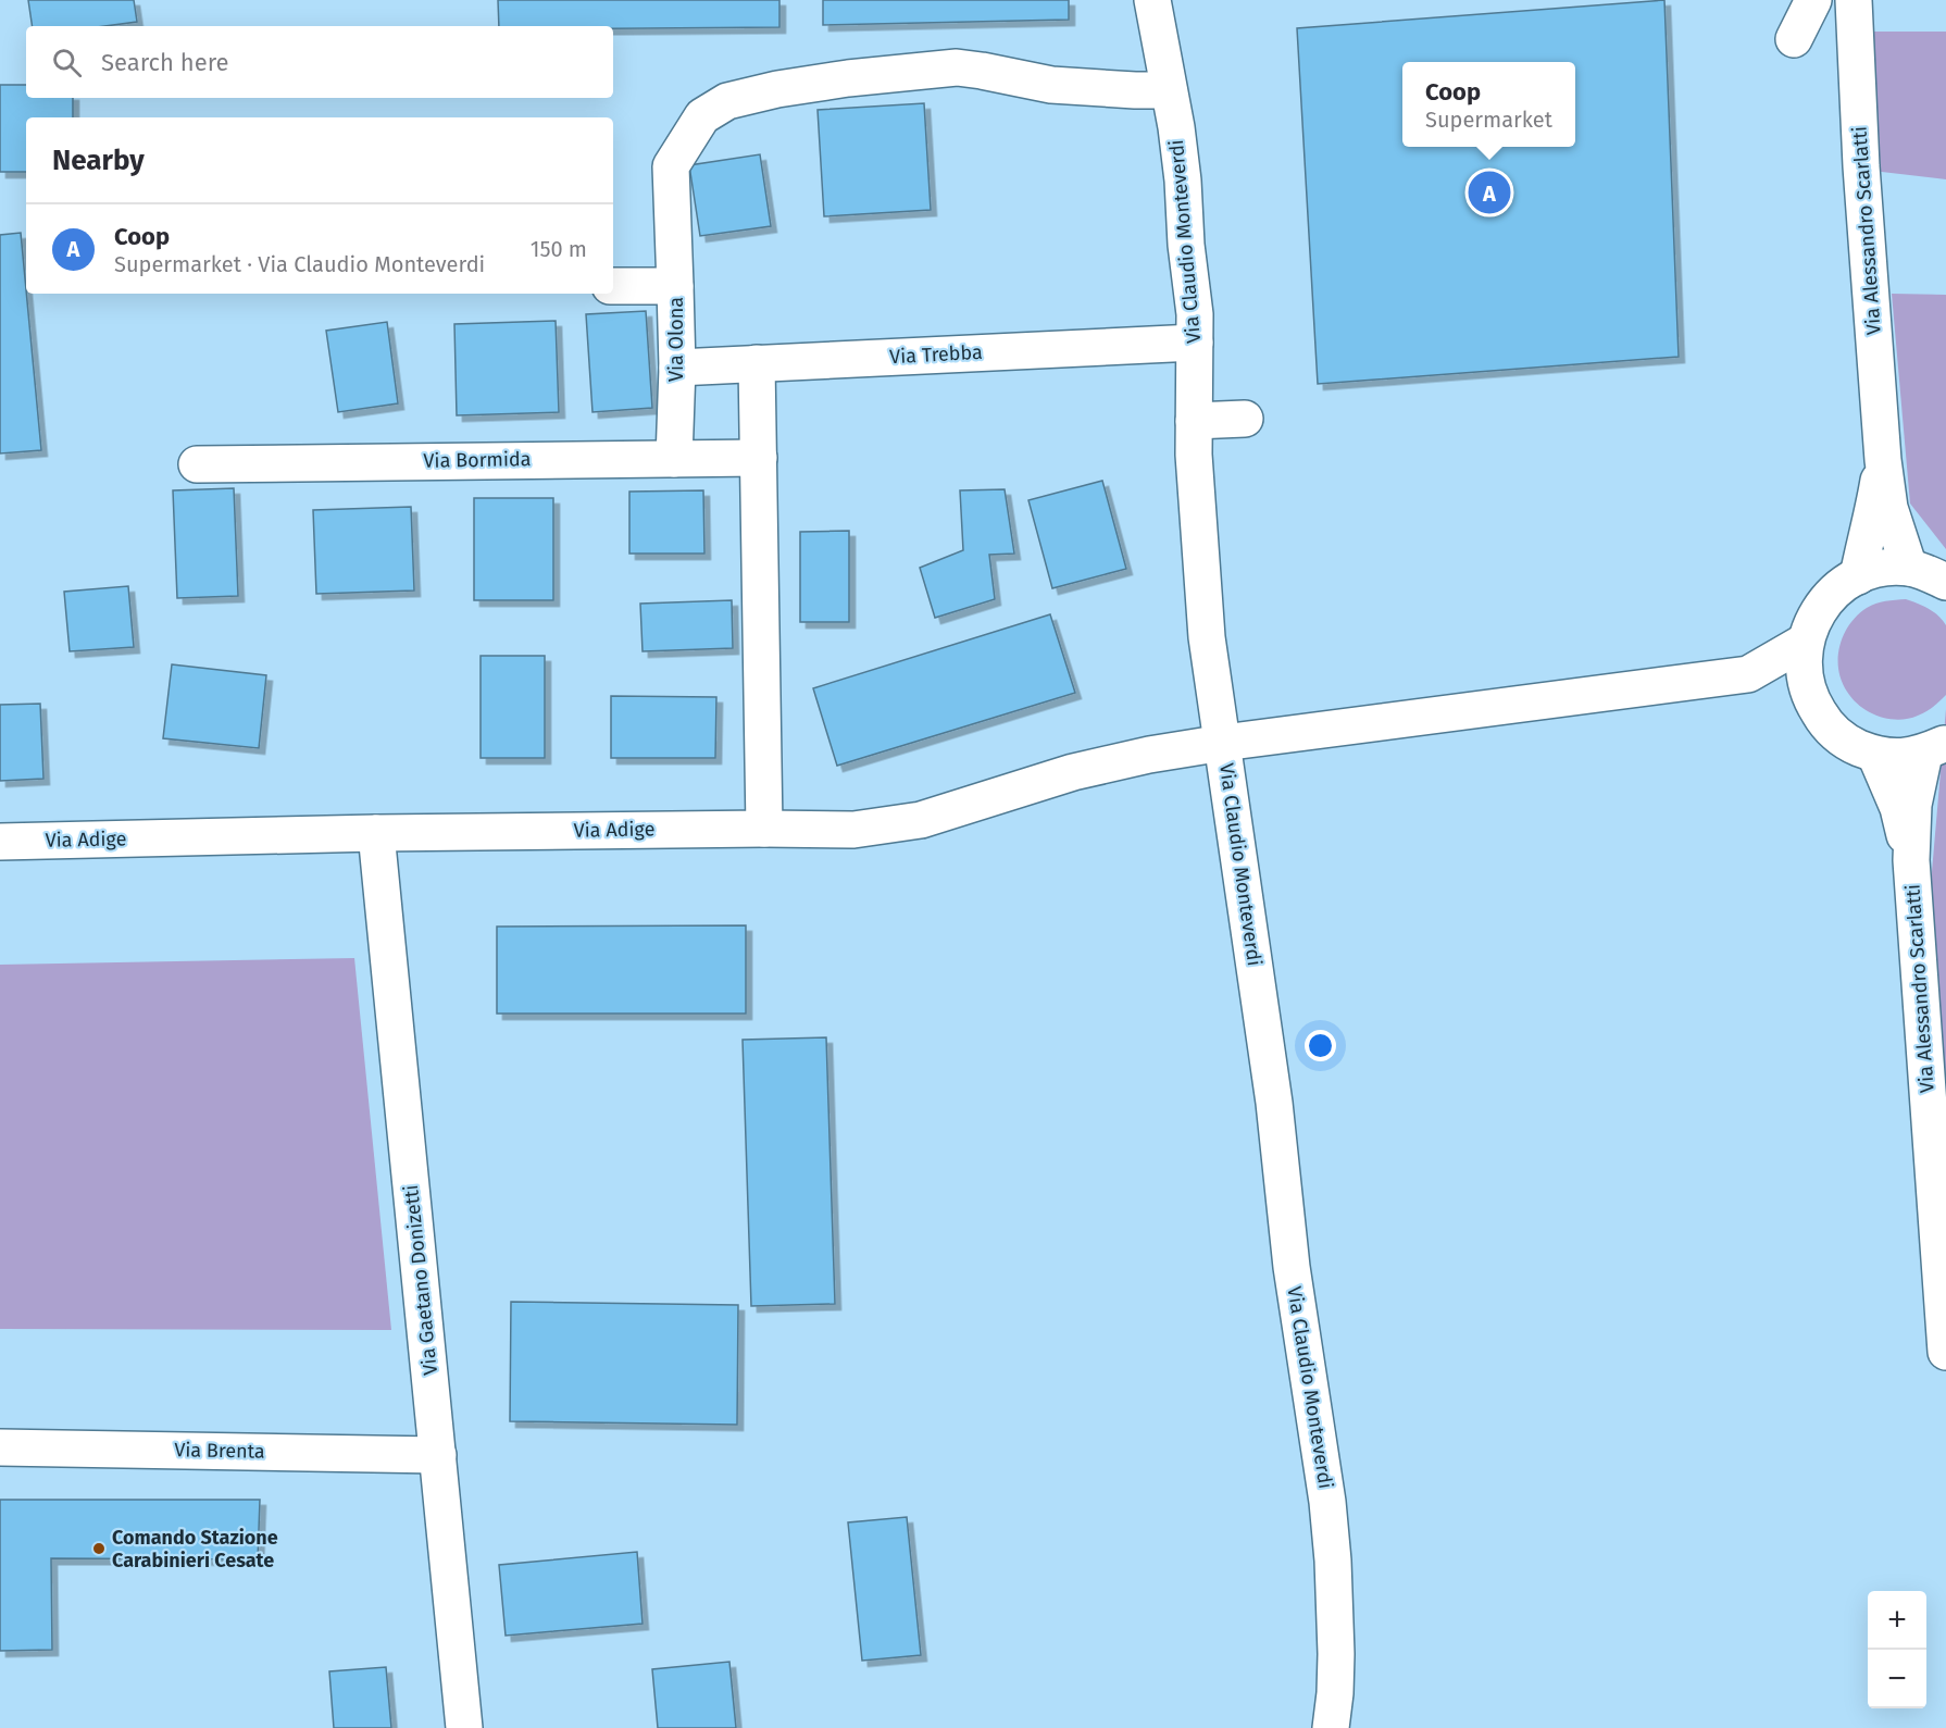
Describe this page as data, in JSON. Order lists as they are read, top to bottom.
{
  "streets": {
    "street": [
      "Via Alessandro Scarlatti",
      "Via Claudio Monteverdi",
      "Via Olona",
      "Via Trebba",
      "Via Bormida",
      "Via Adige",
      "Via Gaetano Donizetti",
      "Via Brenta"
    ]
  },
  "crossings": [
    ["Via Claudio Monteverdi", "Via Trebba"],
    ["Via Claudio Monteverdi", "Via Adige"],
    ["Via Olona", "Via Trebba"],
    ["Via Olona", "Via Bormida"],
    ["Via Adige", "Via Gaetano Donizetti"],
    ["Via Gaetano Donizetti", "Via Brenta"]
  ],
  "places": ["Comando Stazione Carabinieri Cesate"],
  "page": {
    "search": "Search here",
    "popup": ["Coop", "Supermarket"],
    "heading": "Nearby",
    "pins": "A",
    "list": [
      {
        "mark": "A",
        "name": "Coop",
        "note": "Supermarket · Via Claudio Monteverdi",
        "value": "150 m"
      }
    ],
    "map_buttons": ["+", "−"]
  }
}
